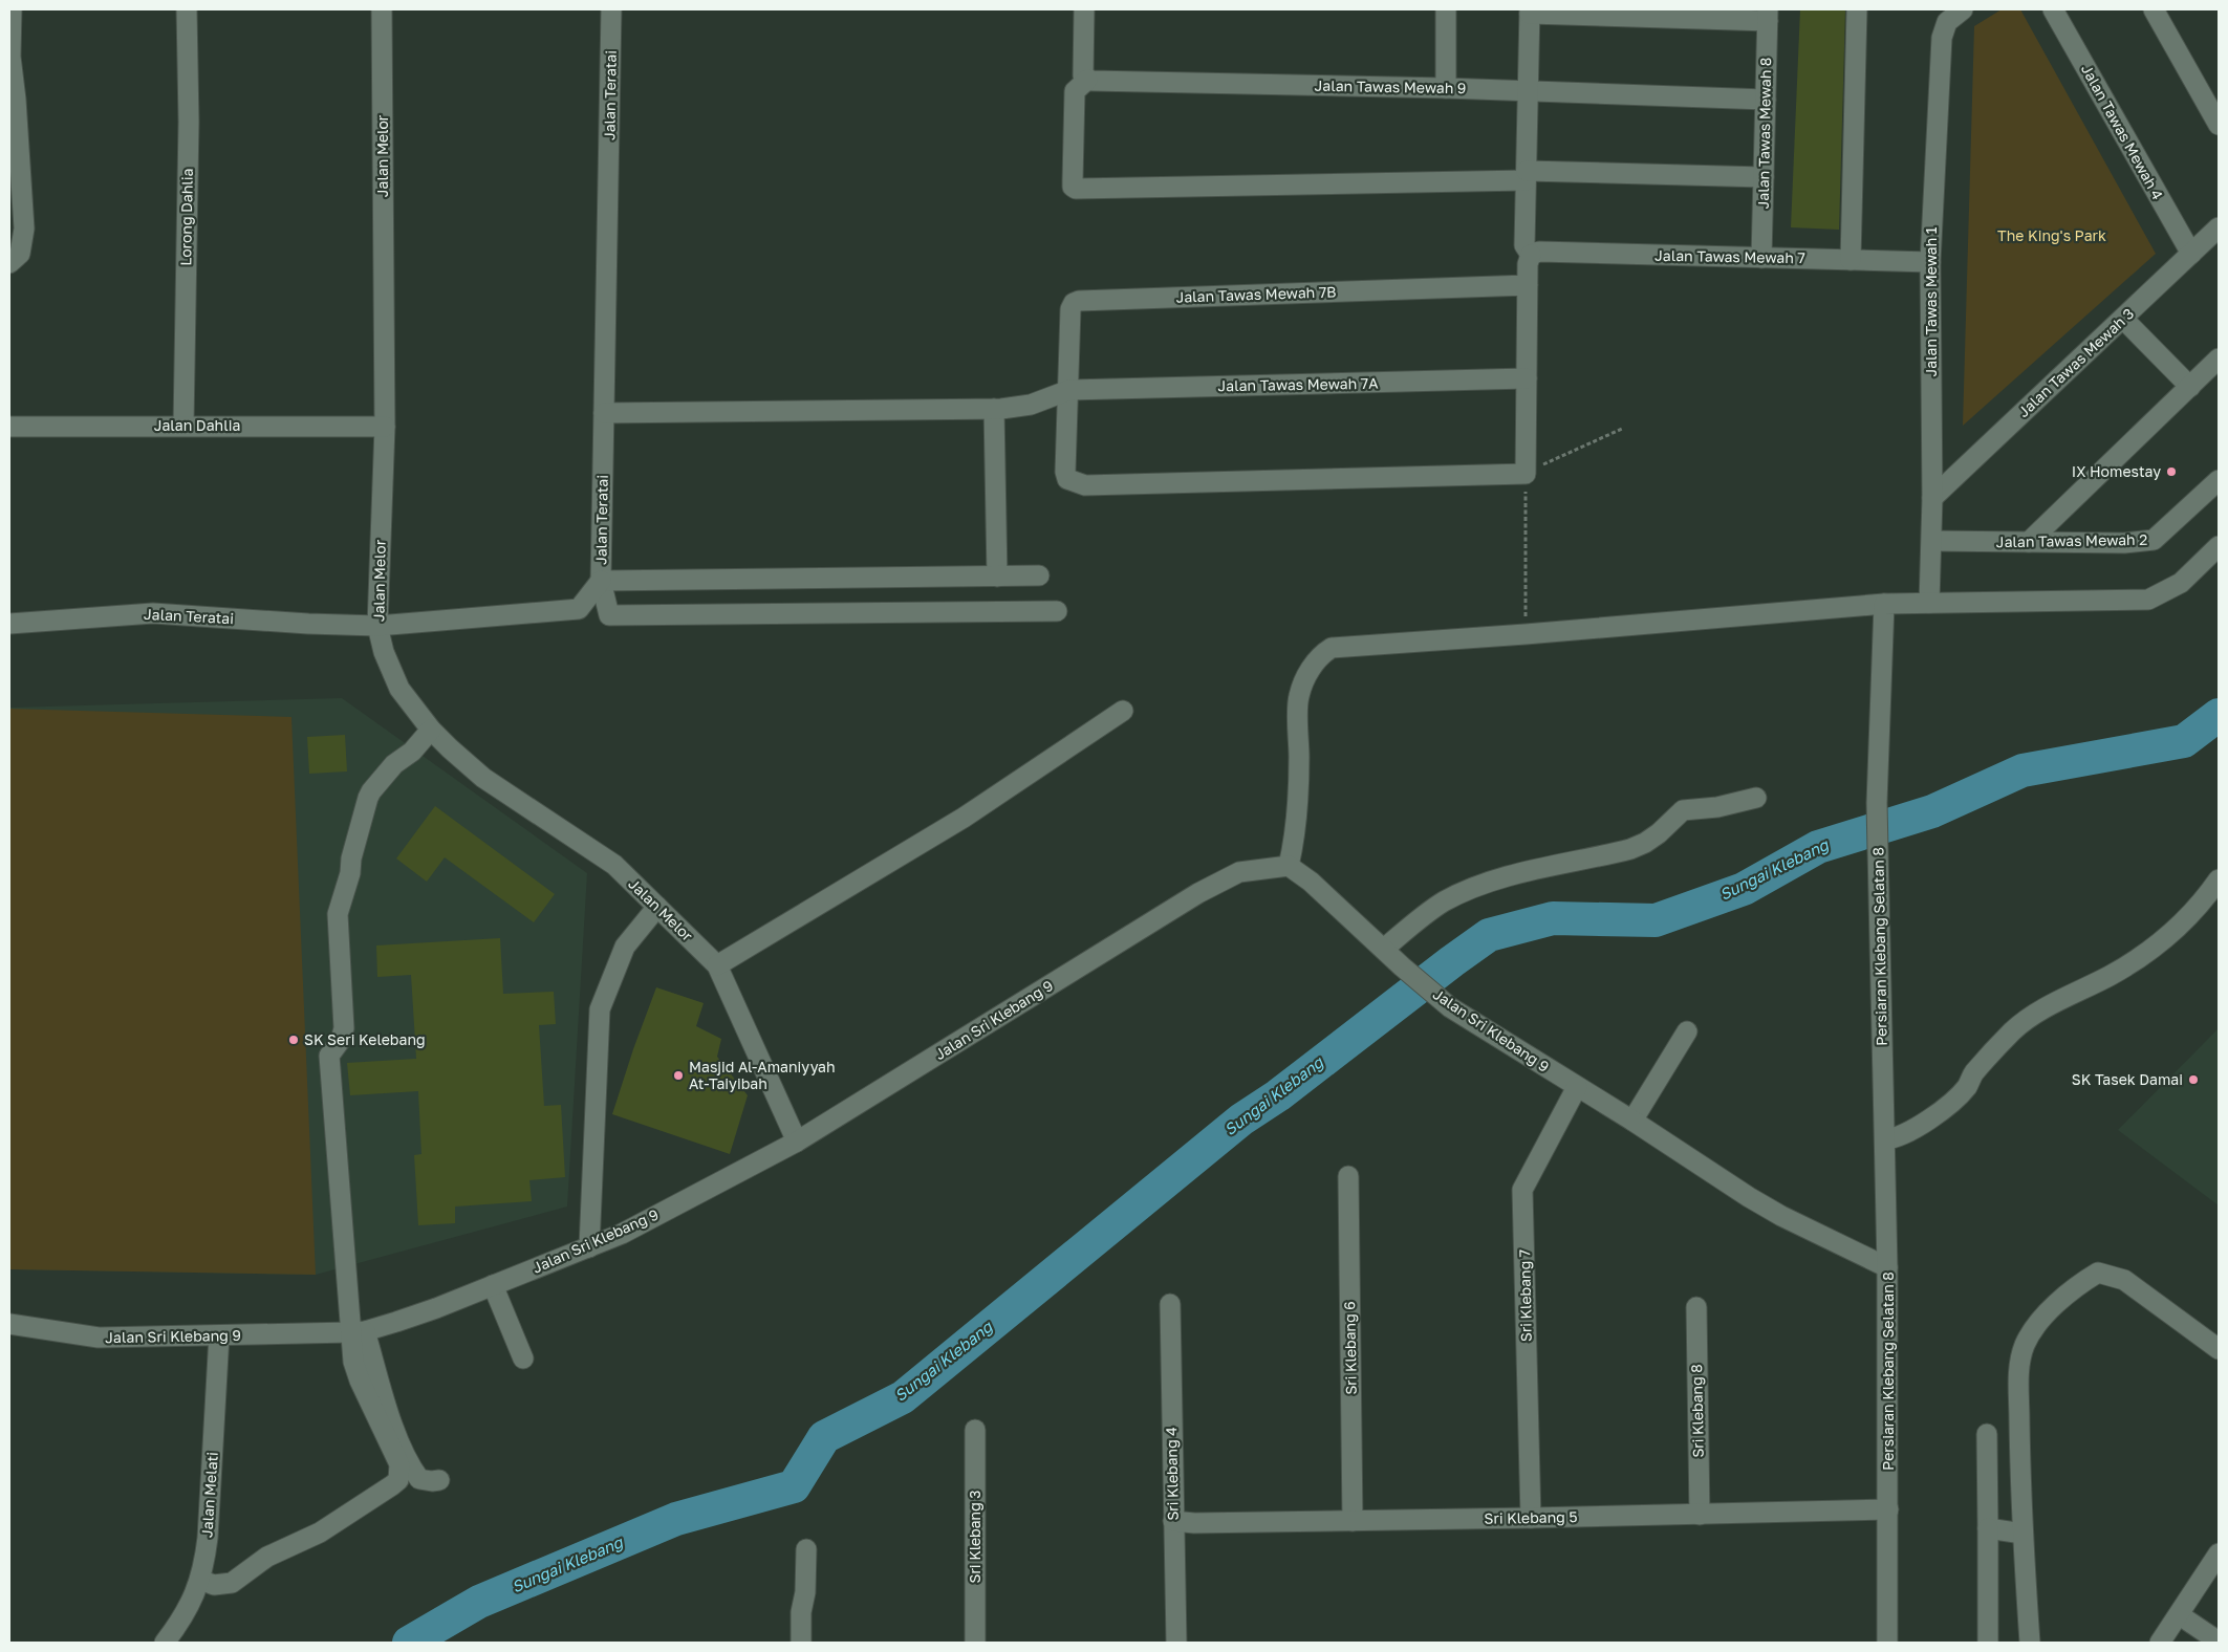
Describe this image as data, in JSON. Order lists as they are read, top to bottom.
{
  "streets": {
    "street": [
      "Jalan Tawas Mewah 9",
      "Jalan Teratai",
      "Jalan Tawas Mewah 4",
      "Jalan Tawas Mewah 8",
      "Jalan Melor",
      "Lorong Dahlia",
      "Jalan Tawas Mewah 7",
      "Jalan Tawas Mewah 7B",
      "Jalan Tawas Mewah 1",
      "Jalan Tawas Mewah 3",
      "Jalan Tawas Mewah 7A",
      "Jalan Dahlia",
      "Jalan Tawas Mewah 2",
      "Persiaran Klebang Selatan 8",
      "Jalan Sri Klebang 9",
      "Sri Klebang 7",
      "Sri Klebang 6",
      "Sri Klebang 8",
      "Sri Klebang 4",
      "Jalan Melati",
      "Sri Klebang 5",
      "Sri Klebang 3"
    ]
  },
  "crossings": [
    ["Jalan Tawas Mewah 9", "Jalan Tawas Mewah 8"],
    ["Jalan Teratai", "Jalan Melor"],
    ["Jalan Teratai", "Jalan Tawas Mewah 7A"],
    ["Jalan Tawas Mewah 4", "Jalan Tawas Mewah 3"],
    ["Jalan Tawas Mewah 8", "Jalan Tawas Mewah 7"],
    ["Jalan Melor", "Jalan Dahlia"],
    ["Jalan Melor", "Jalan Sri Klebang 9"],
    ["Lorong Dahlia", "Jalan Dahlia"],
    ["Jalan Tawas Mewah 7", "Jalan Tawas Mewah 1"],
    ["Jalan Tawas Mewah 7B", "Jalan Tawas Mewah 7A"],
    ["Jalan Tawas Mewah 1", "Jalan Tawas Mewah 3"],
    ["Jalan Tawas Mewah 1", "Jalan Tawas Mewah 2"],
    ["Persiaran Klebang Selatan 8", "Jalan Sri Klebang 9"],
    ["Persiaran Klebang Selatan 8", "Sri Klebang 5"],
    ["Jalan Sri Klebang 9", "Sri Klebang 7"],
    ["Jalan Sri Klebang 9", "Jalan Melati"],
    ["Sri Klebang 7", "Sri Klebang 5"],
    ["Sri Klebang 6", "Sri Klebang 5"],
    ["Sri Klebang 8", "Sri Klebang 5"],
    ["Sri Klebang 4", "Sri Klebang 5"]
  ],
  "water": ["Sungai Klebang"],
  "parks": ["The King's Park"],
  "places": [
    "IX Homestay",
    "SK Seri Kelebang",
    "Masjid Al-Amaniyyah At-Taiyibah",
    "SK Tasek Damai"
  ]
}
